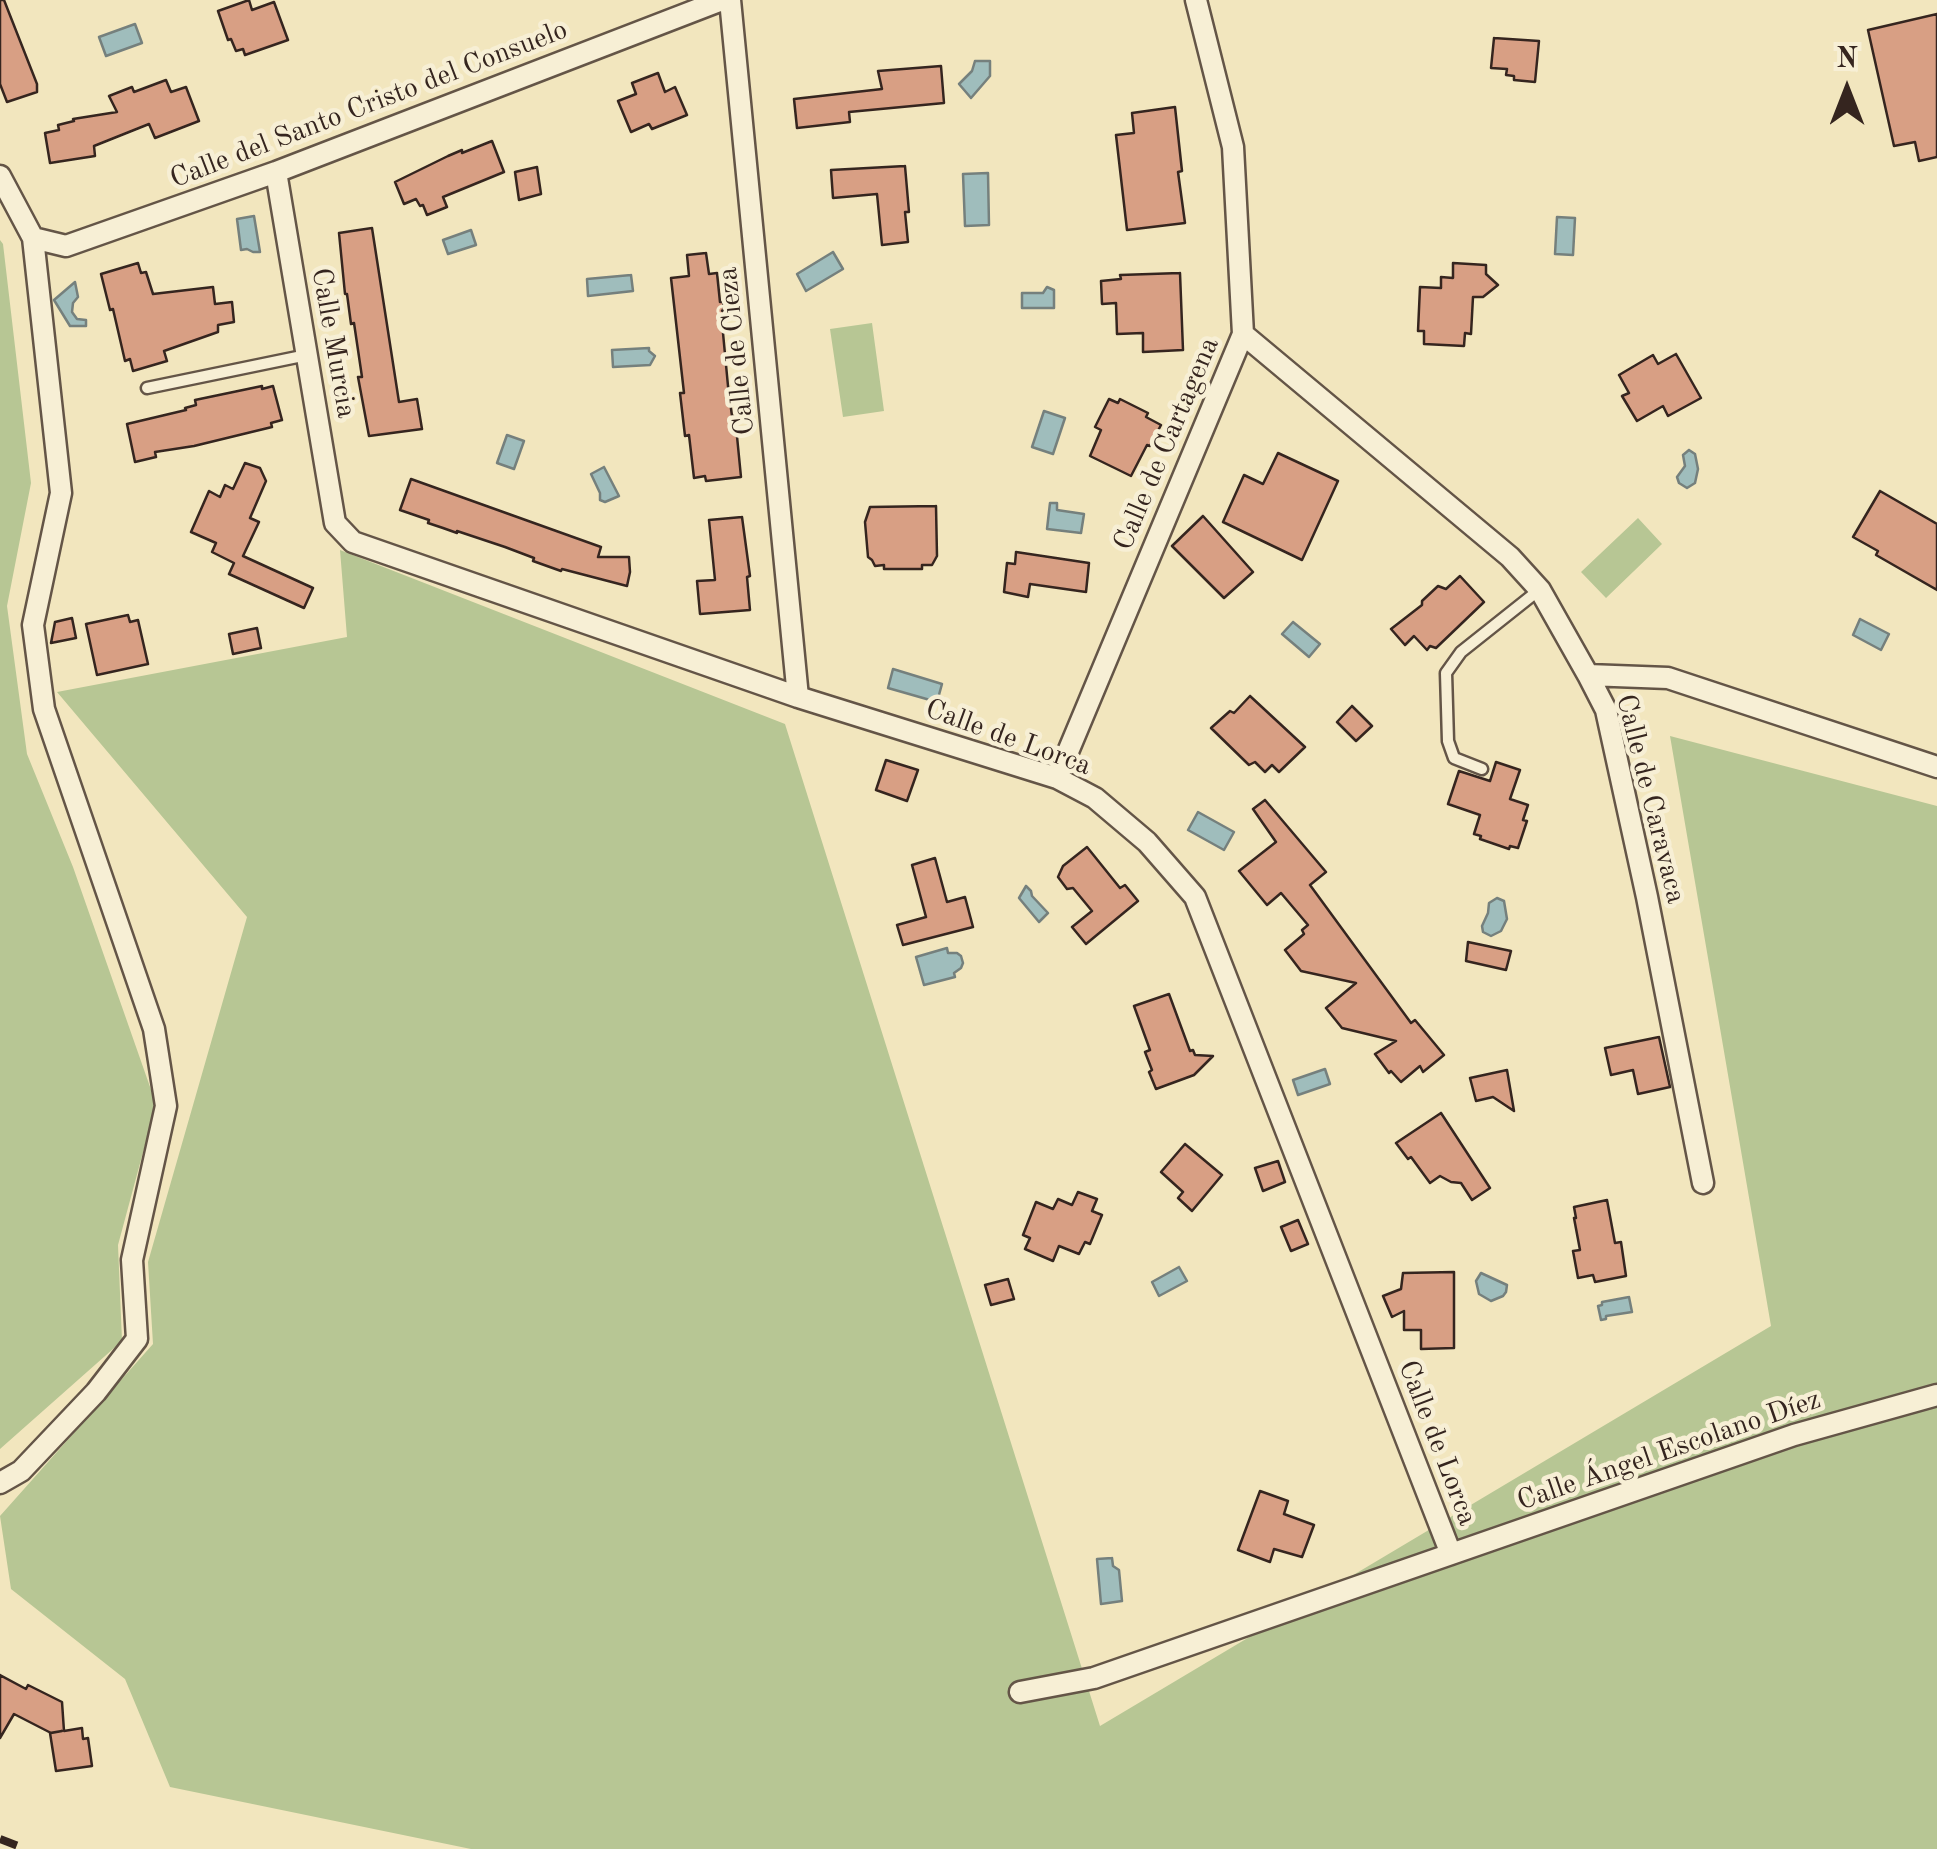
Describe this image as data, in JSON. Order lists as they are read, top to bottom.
{
  "streets": {
    "street": [
      "Calle del Santo Cristo del Consuelo",
      "Calle Murcia",
      "Calle de Cieza",
      "Calle de Cartagena",
      "Calle de Lorca",
      "Calle de Caravaca",
      "Calle Ángel Escolano Díez"
    ]
  },
  "crossings": [
    ["Calle del Santo Cristo del Consuelo", "Calle Murcia"],
    ["Calle Murcia", "Calle de Lorca"],
    ["Calle de Cieza", "Calle de Lorca"],
    ["Calle de Cartagena", "Calle de Lorca"],
    ["Calle de Cartagena", "Calle de Caravaca"],
    ["Calle de Lorca", "Calle Ángel Escolano Díez"]
  ],
  "north": "top"
}
